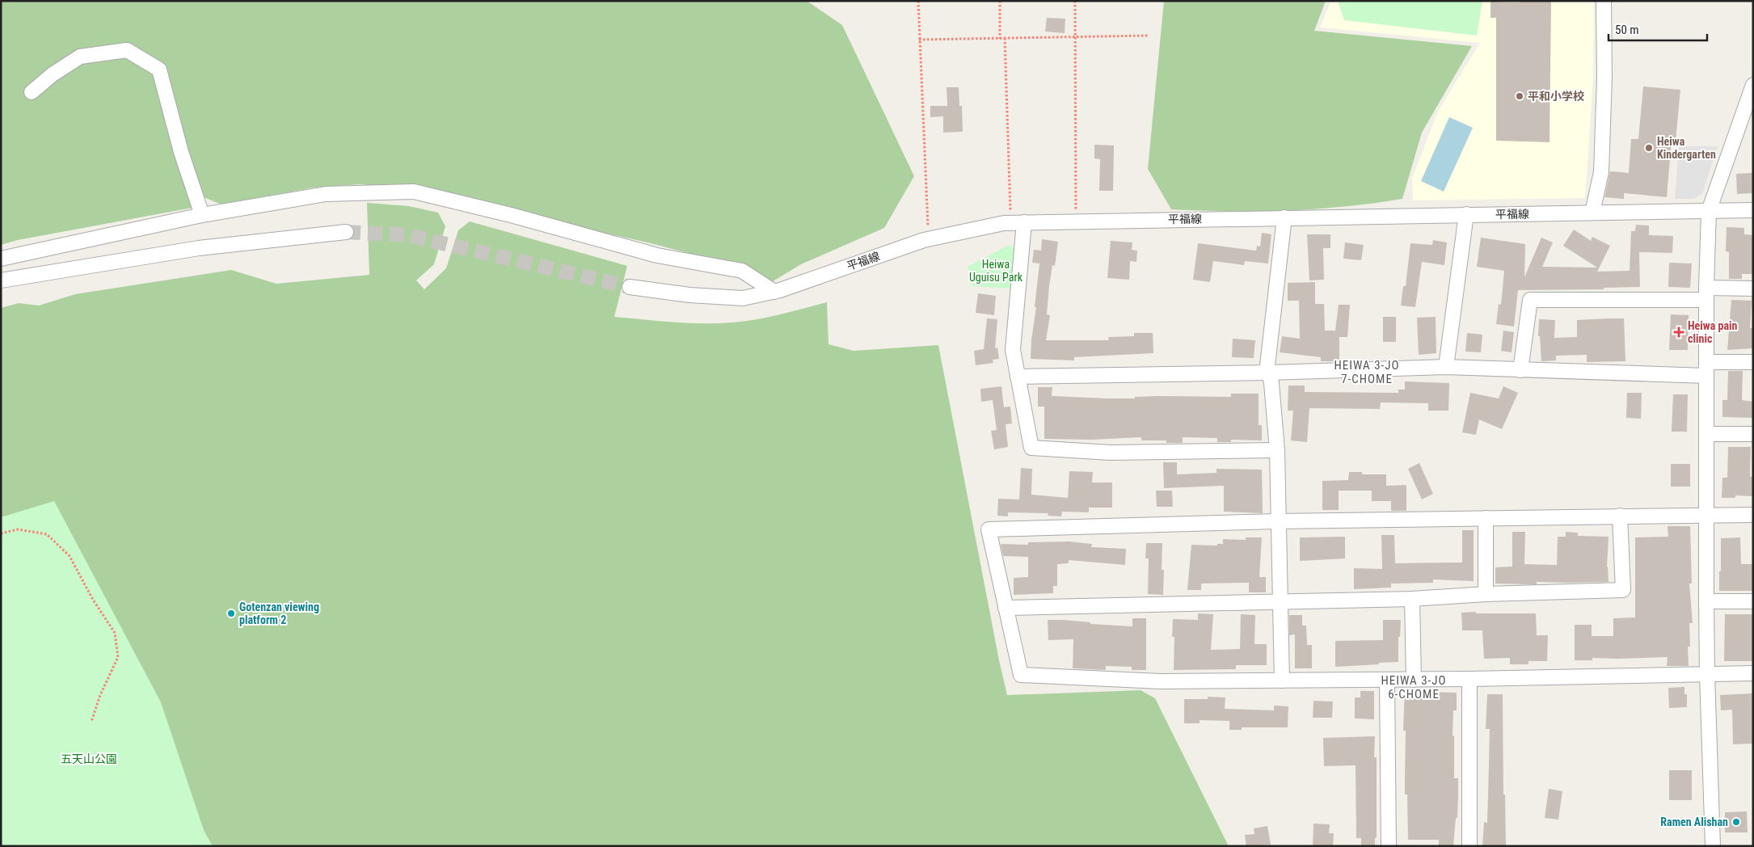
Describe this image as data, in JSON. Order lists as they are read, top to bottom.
{
  "streets": {
    "street": ["平福線"]
  },
  "districts": ["HEIWA 3-JO 7-CHOME", "HEIWA 3-JO 6-CHOME"],
  "parks": ["Heiwa Uguisu Park", "五天山公園"],
  "places": {
    "other": [
      "平和小学校",
      "Heiwa Kindergarten",
      "Gotenzan viewing platform 2",
      "Ramen Alishan"
    ],
    "health": ["Heiwa pain clinic"]
  },
  "scale_bar": "50 m"
}
